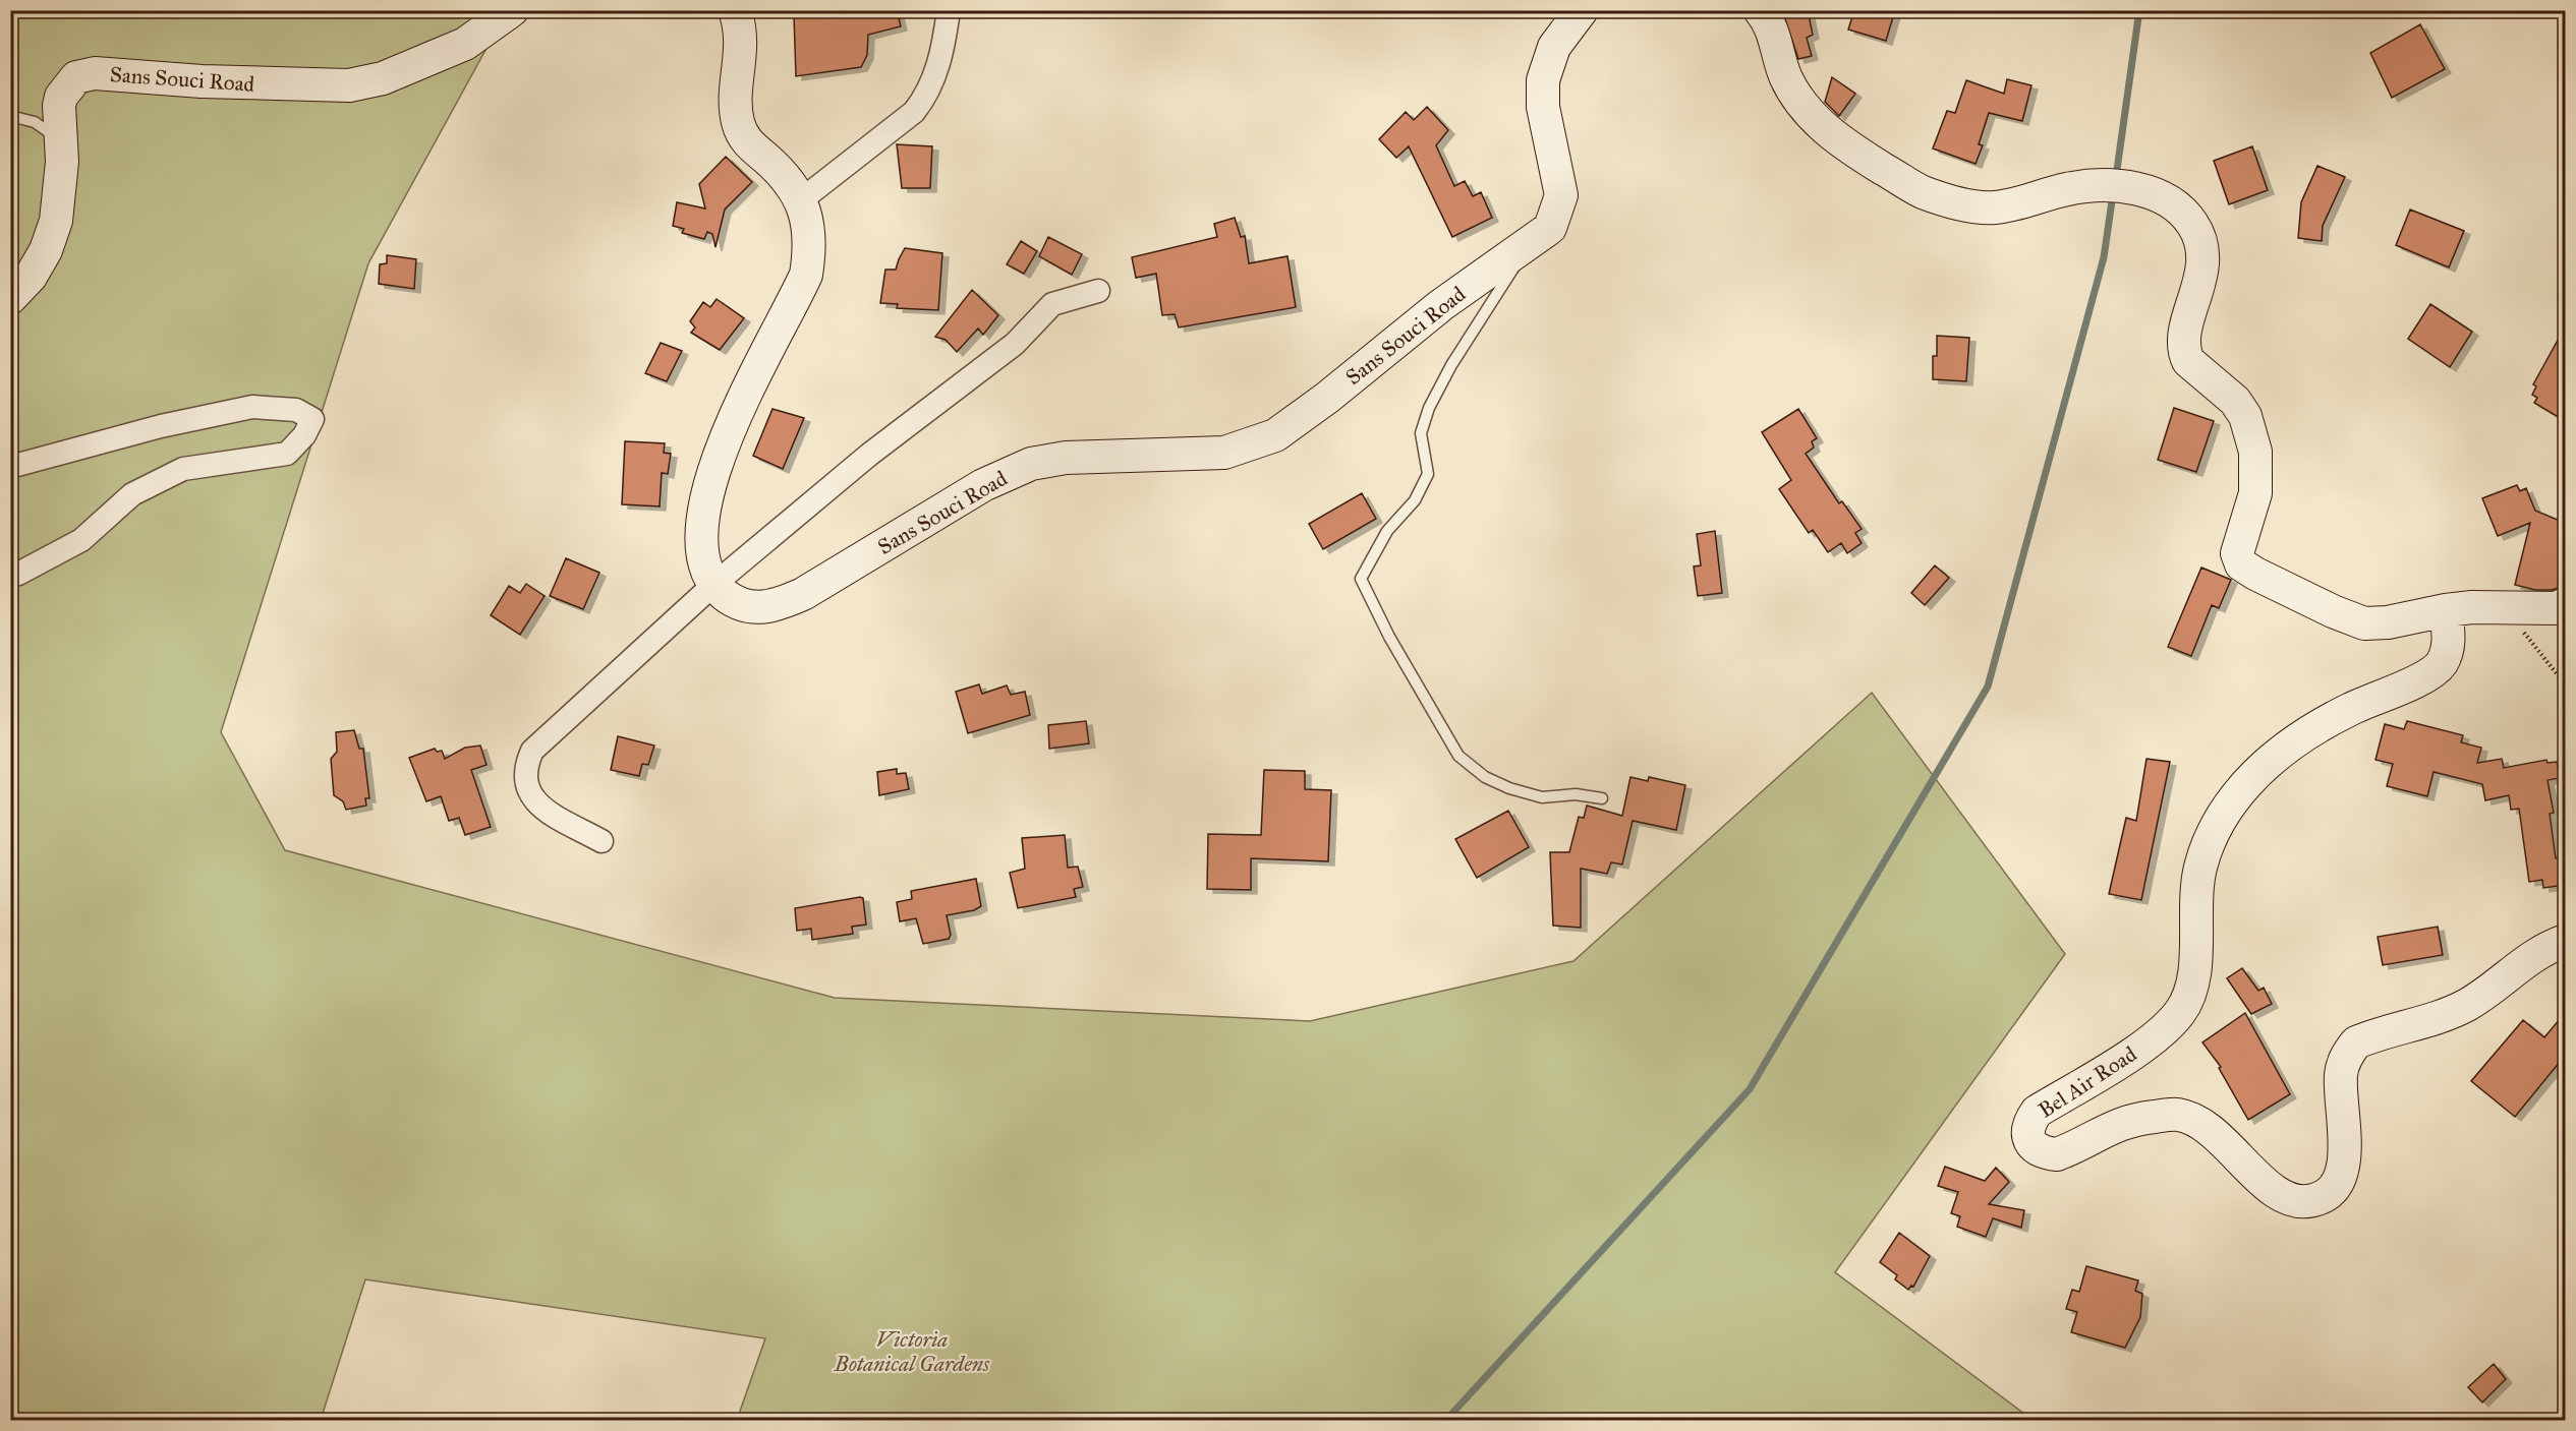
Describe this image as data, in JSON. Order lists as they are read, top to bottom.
{
  "streets": {
    "main road": ["Sans Souci Road", "Bel Air Road"]
  },
  "parks": ["Victoria Botanical Gardens"]
}
